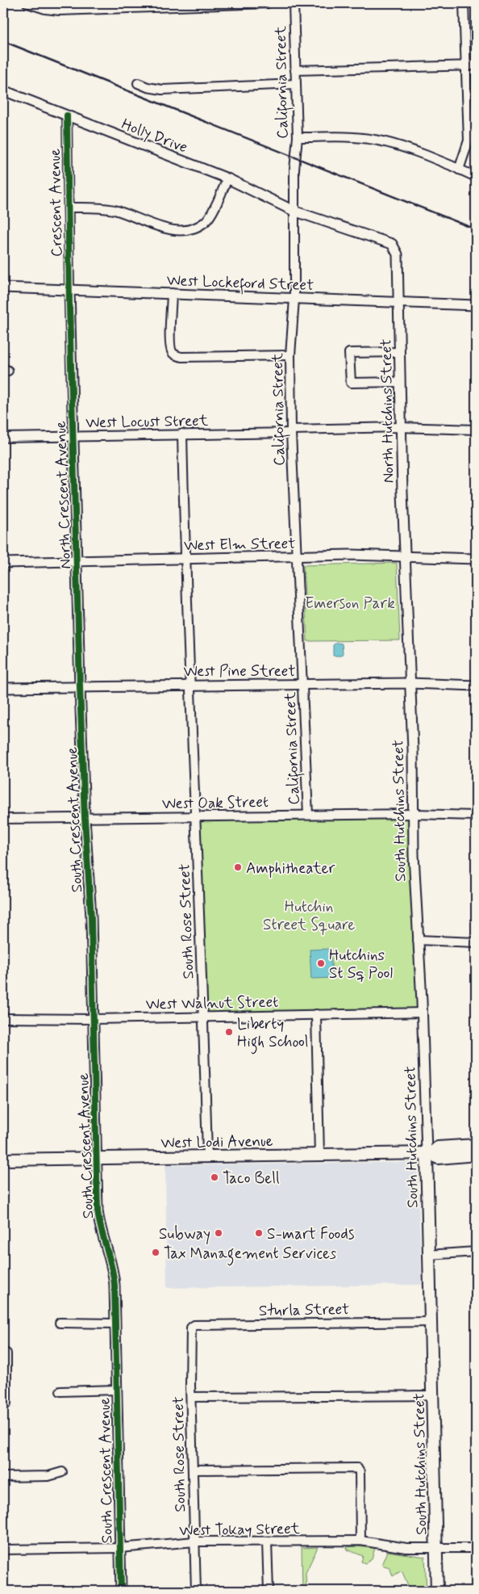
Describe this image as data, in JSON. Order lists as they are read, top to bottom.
{
  "streets": {
    "main road": ["South Hutchins Street", "West Lodi Avenue"],
    "street": [
      "California Street",
      "Holly Drive",
      "Crescent Avenue",
      "West Lockeford Street",
      "North Hutchins Street",
      "West Locust Street",
      "North Crescent Avenue",
      "West Elm Street",
      "West Pine Street",
      "West Oak Street",
      "South Crescent Avenue",
      "South Rose Street",
      "West Walnut Street",
      "Sturla Street",
      "West Tokay Street"
    ]
  },
  "crossings": [
    ["California Street", "Holly Drive"],
    ["California Street", "West Lockeford Street"],
    ["California Street", "North Hutchins Street"],
    ["California Street", "West Locust Street"],
    ["California Street", "West Elm Street"],
    ["California Street", "West Pine Street"],
    ["California Street", "West Oak Street"],
    ["Holly Drive", "Crescent Avenue"],
    ["Holly Drive", "North Hutchins Street"],
    ["Crescent Avenue", "West Lockeford Street"],
    ["Crescent Avenue", "North Crescent Avenue"],
    ["West Lockeford Street", "North Hutchins Street"],
    ["West Lockeford Street", "North Crescent Avenue"],
    ["North Hutchins Street", "West Locust Street"],
    ["North Hutchins Street", "West Elm Street"],
    ["North Hutchins Street", "West Pine Street"],
    ["North Hutchins Street", "South Hutchins Street"],
    ["West Locust Street", "North Crescent Avenue"],
    ["West Locust Street", "South Rose Street"],
    ["North Crescent Avenue", "West Elm Street"],
    ["North Crescent Avenue", "West Pine Street"],
    ["North Crescent Avenue", "South Crescent Avenue"],
    ["West Elm Street", "South Rose Street"],
    ["West Pine Street", "South Hutchins Street"],
    ["West Pine Street", "South Rose Street"],
    ["West Oak Street", "South Hutchins Street"],
    ["West Oak Street", "South Crescent Avenue"],
    ["West Oak Street", "South Rose Street"],
    ["South Hutchins Street", "West Walnut Street"],
    ["South Hutchins Street", "West Lodi Avenue"],
    ["South Hutchins Street", "Sturla Street"],
    ["South Hutchins Street", "West Tokay Street"],
    ["South Crescent Avenue", "West Walnut Street"],
    ["South Crescent Avenue", "West Lodi Avenue"],
    ["South Crescent Avenue", "West Tokay Street"],
    ["South Rose Street", "West Walnut Street"],
    ["South Rose Street", "West Lodi Avenue"],
    ["South Rose Street", "Sturla Street"],
    ["South Rose Street", "West Tokay Street"]
  ],
  "parks": ["Emerson Park", "Hutchin Street Square"],
  "places": [
    "Amphitheater",
    "Hutchins St Sq Pool",
    "Liberty High School",
    "Taco Bell",
    "Subway",
    "S-mart Foods",
    "Tax Management Services"
  ]
}
